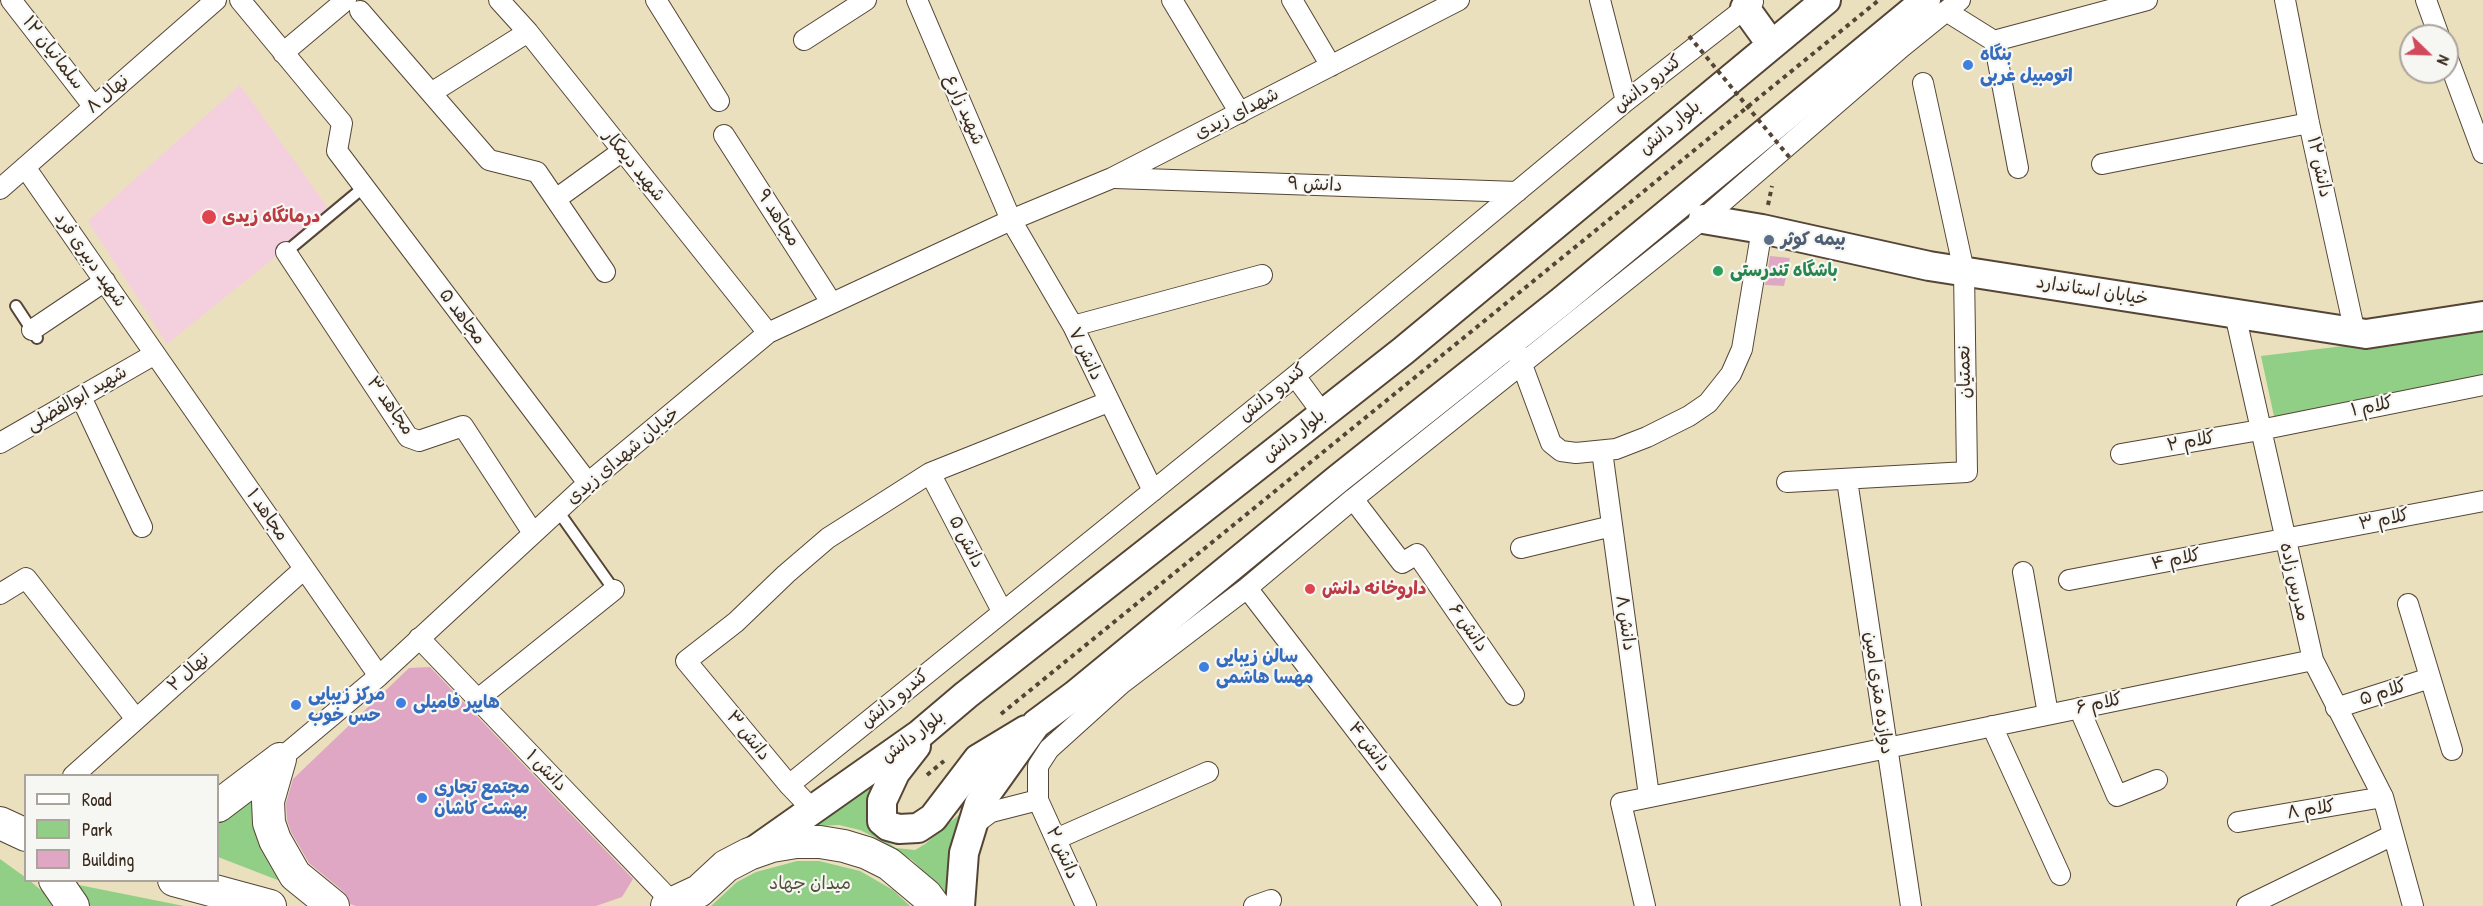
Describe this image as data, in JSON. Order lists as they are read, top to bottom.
{
  "streets": {
    "main road": ["بلوار دانش", "خیابان استاندارد"],
    "street": [
      "سلمانیان ۱۲",
      "کندرو دانش",
      "نهال ۸",
      "شهید زارع",
      "شهدای زیدی",
      "شهید دیمکار",
      "دانش ۱۲",
      "دانش ۹",
      "مجاهد ۹",
      "شهید دبیری فرد",
      "مجاهد ۵",
      "دانش ۷",
      "نعمتیان",
      "شهید ابوالفضلی",
      "مجاهد ۳",
      "کلام ۱",
      "کلام ۲",
      "خیابان شهدای زیدی",
      "مجاهد ۱",
      "کلام ۳",
      "دانش ۵",
      "کلام ۴",
      "مدرس زاده",
      "دانش ۸",
      "دانش ۶",
      "نهال ۲",
      "دوازده متری امین",
      "کلام ۵",
      "کلام ۶",
      "دانش ۳",
      "دانش ۴",
      "دانش ۱",
      "کلام ۸",
      "دانش ۲"
    ]
  },
  "crossings": [
    ["سلمانیان ۱۲", "نهال ۸"],
    ["کندرو دانش", "دانش ۹"],
    ["کندرو دانش", "دانش ۷"],
    ["کندرو دانش", "دانش ۵"],
    ["کندرو دانش", "دانش ۳"],
    ["نهال ۸", "شهید دبیری فرد"],
    ["شهید زارع", "شهدای زیدی"],
    ["شهید زارع", "دانش ۷"],
    ["شهید زارع", "خیابان شهدای زیدی"],
    ["شهدای زیدی", "دانش ۹"],
    ["شهدای زیدی", "دانش ۷"],
    ["شهدای زیدی", "خیابان شهدای زیدی"],
    ["بلوار دانش", "دانش ۳"],
    ["شهید دیمکار", "خیابان شهدای زیدی"],
    ["دانش ۱۲", "خیابان استاندارد"],
    ["مجاهد ۹", "خیابان شهدای زیدی"],
    ["شهید دبیری فرد", "شهید ابوالفضلی"],
    ["شهید دبیری فرد", "مجاهد ۱"],
    ["خیابان استاندارد", "نعمتیان"],
    ["خیابان استاندارد", "مدرس زاده"],
    ["مجاهد ۵", "خیابان شهدای زیدی"],
    ["دانش ۷", "خیابان شهدای زیدی"],
    ["نعمتیان", "دوازده متری امین"],
    ["شهید ابوالفضلی", "مجاهد ۱"],
    ["مجاهد ۳", "خیابان شهدای زیدی"],
    ["کلام ۱", "کلام ۲"],
    ["کلام ۱", "مدرس زاده"],
    ["کلام ۲", "مدرس زاده"],
    ["خیابان شهدای زیدی", "مجاهد ۱"],
    ["خیابان شهدای زیدی", "دانش ۱"],
    ["مجاهد ۱", "نهال ۲"],
    ["کلام ۳", "کلام ۴"],
    ["کلام ۳", "مدرس زاده"],
    ["دانش ۵", "دانش ۳"],
    ["کلام ۴", "مدرس زاده"],
    ["مدرس زاده", "کلام ۵"],
    ["مدرس زاده", "کلام ۶"],
    ["مدرس زاده", "کلام ۸"],
    ["دانش ۸", "کلام ۶"],
    ["دوازده متری امین", "کلام ۶"]
  ],
  "parks": ["میدان جهاد"],
  "places": [
    "بنگاه اتومبیل عربی",
    "درمانگاه زیدی",
    "بیمه کوثر",
    "باشگاه تندرستی",
    "داروخانه دانش",
    "سالن زیبایی مهسا هاشمی",
    "هایپر فامیلی",
    "مرکز زیبایی حس خوب",
    "مجتمع تجاری بهشت کاشان"
  ],
  "legend": ["Road", "Park", "Building"],
  "north": "bottom right"
}
